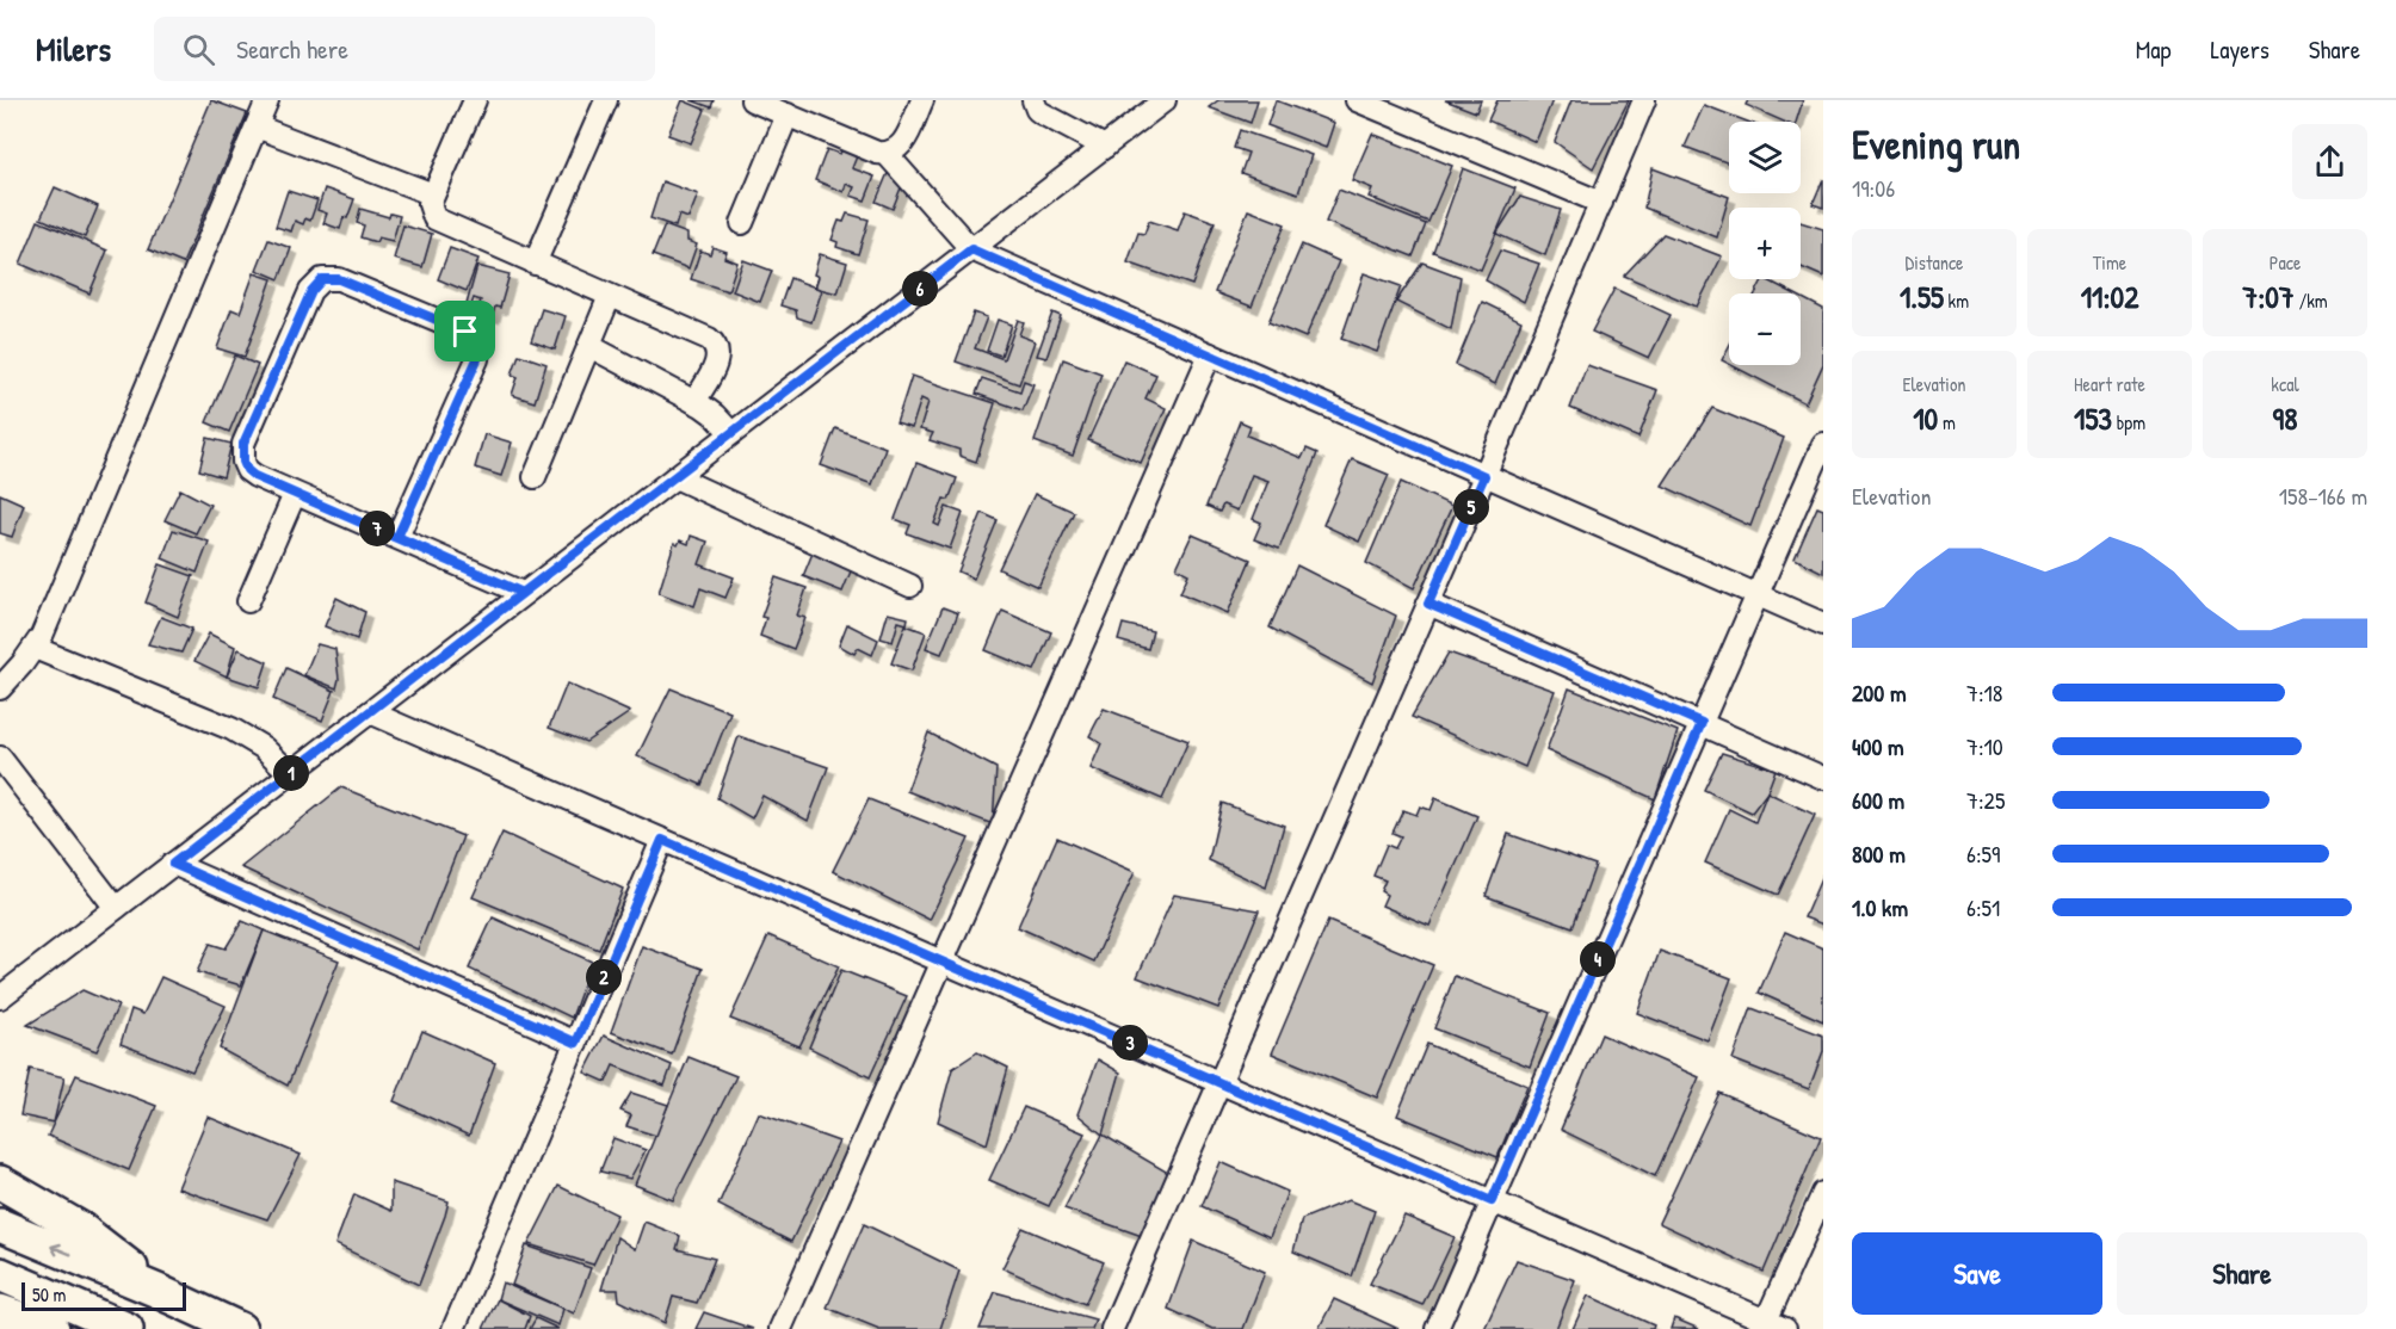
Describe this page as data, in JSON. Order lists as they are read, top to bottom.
{
  "scale_bar": "50 m",
  "page": {
    "header": "Milers",
    "search": "Search here",
    "nav": ["Map", "Layers", "Share"],
    "heading": ["Evening run", "19:06"],
    "map_buttons": ["+", "−"],
    "stats": [
      ["Distance", "1.55 km"],
      ["Time", "11:02"],
      ["Pace", "7:07 /km"],
      ["Elevation", "10 m"],
      ["Heart rate", "153 bpm"],
      ["kcal", "98"]
    ],
    "pins": [
      "6",
      "5",
      "7",
      "1",
      "4",
      "2",
      "3"
    ],
    "chart": ["Elevation", "158–166 m"],
    "list": [
      {
        "name": "200 m",
        "note": "7:18"
      },
      {
        "name": "400 m",
        "note": "7:10"
      },
      {
        "name": "600 m",
        "note": "7:25"
      },
      {
        "name": "800 m",
        "note": "6:59"
      },
      {
        "name": "1.0 km",
        "note": "6:51"
      }
    ],
    "buttons": ["Save", "Share"],
    "scale": "50 m"
  }
}
